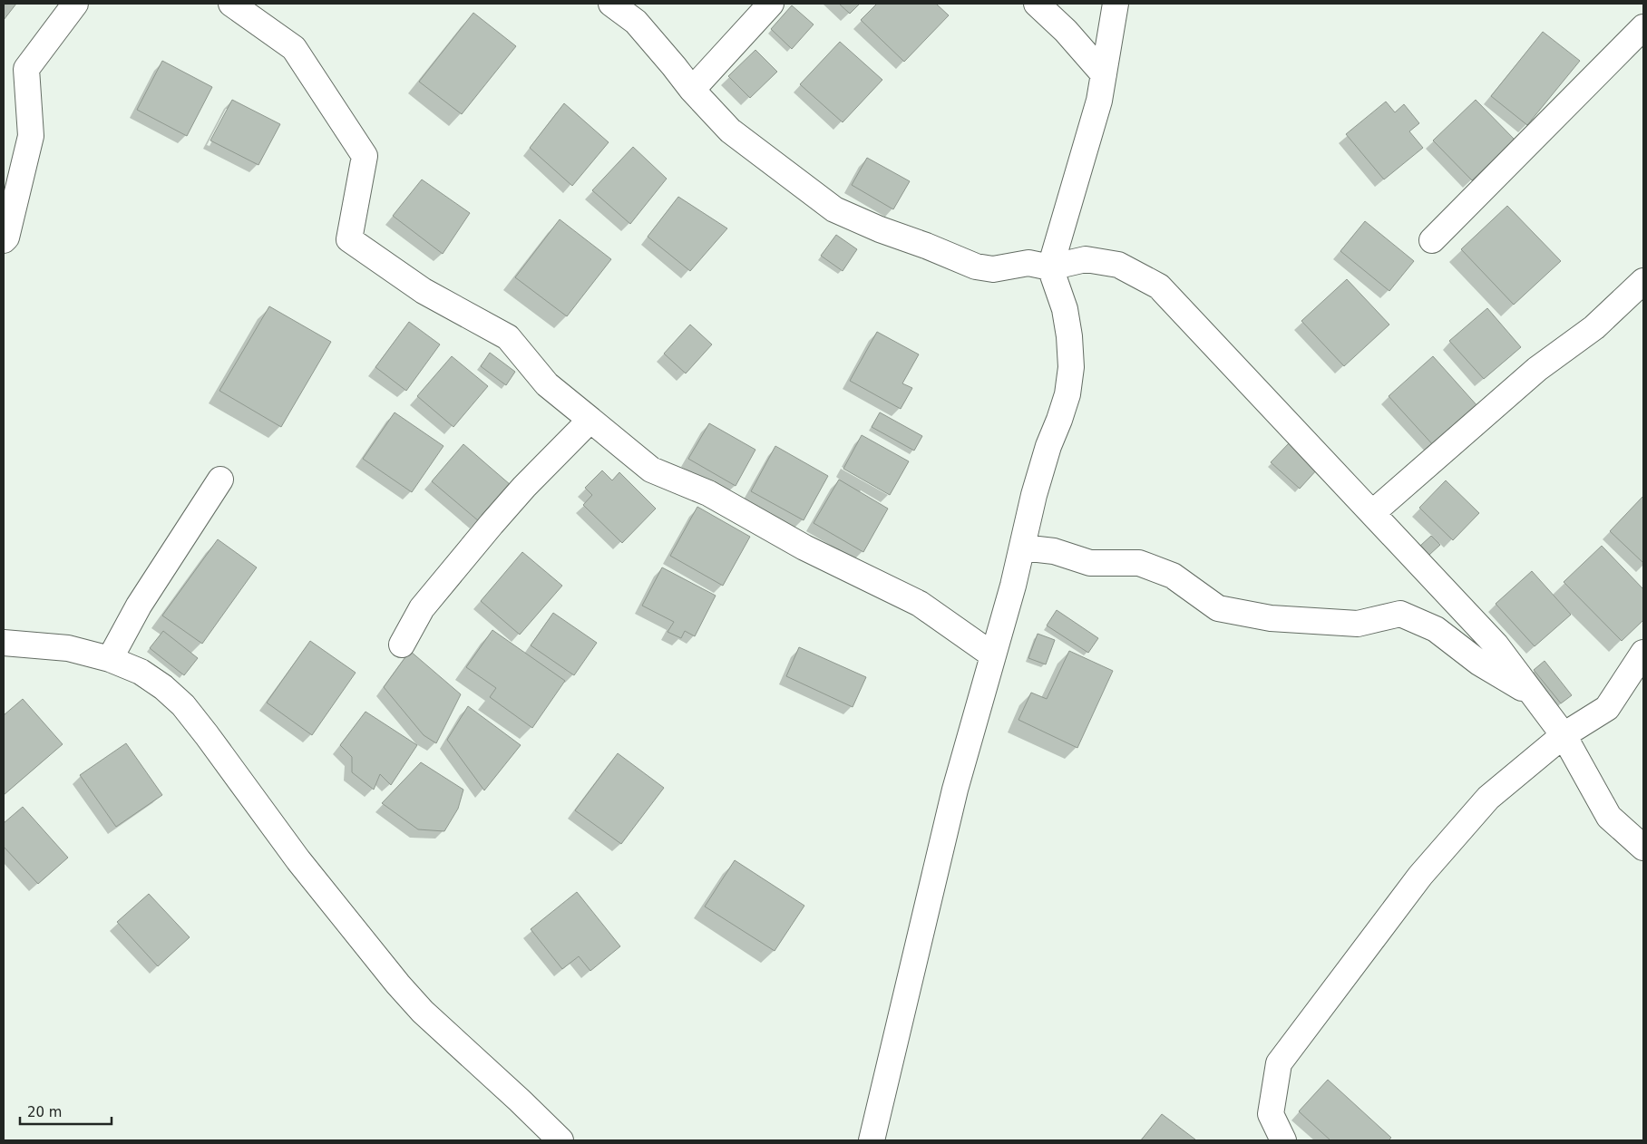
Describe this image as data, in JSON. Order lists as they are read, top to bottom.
{
  "scale_bar": "20 m"
}
